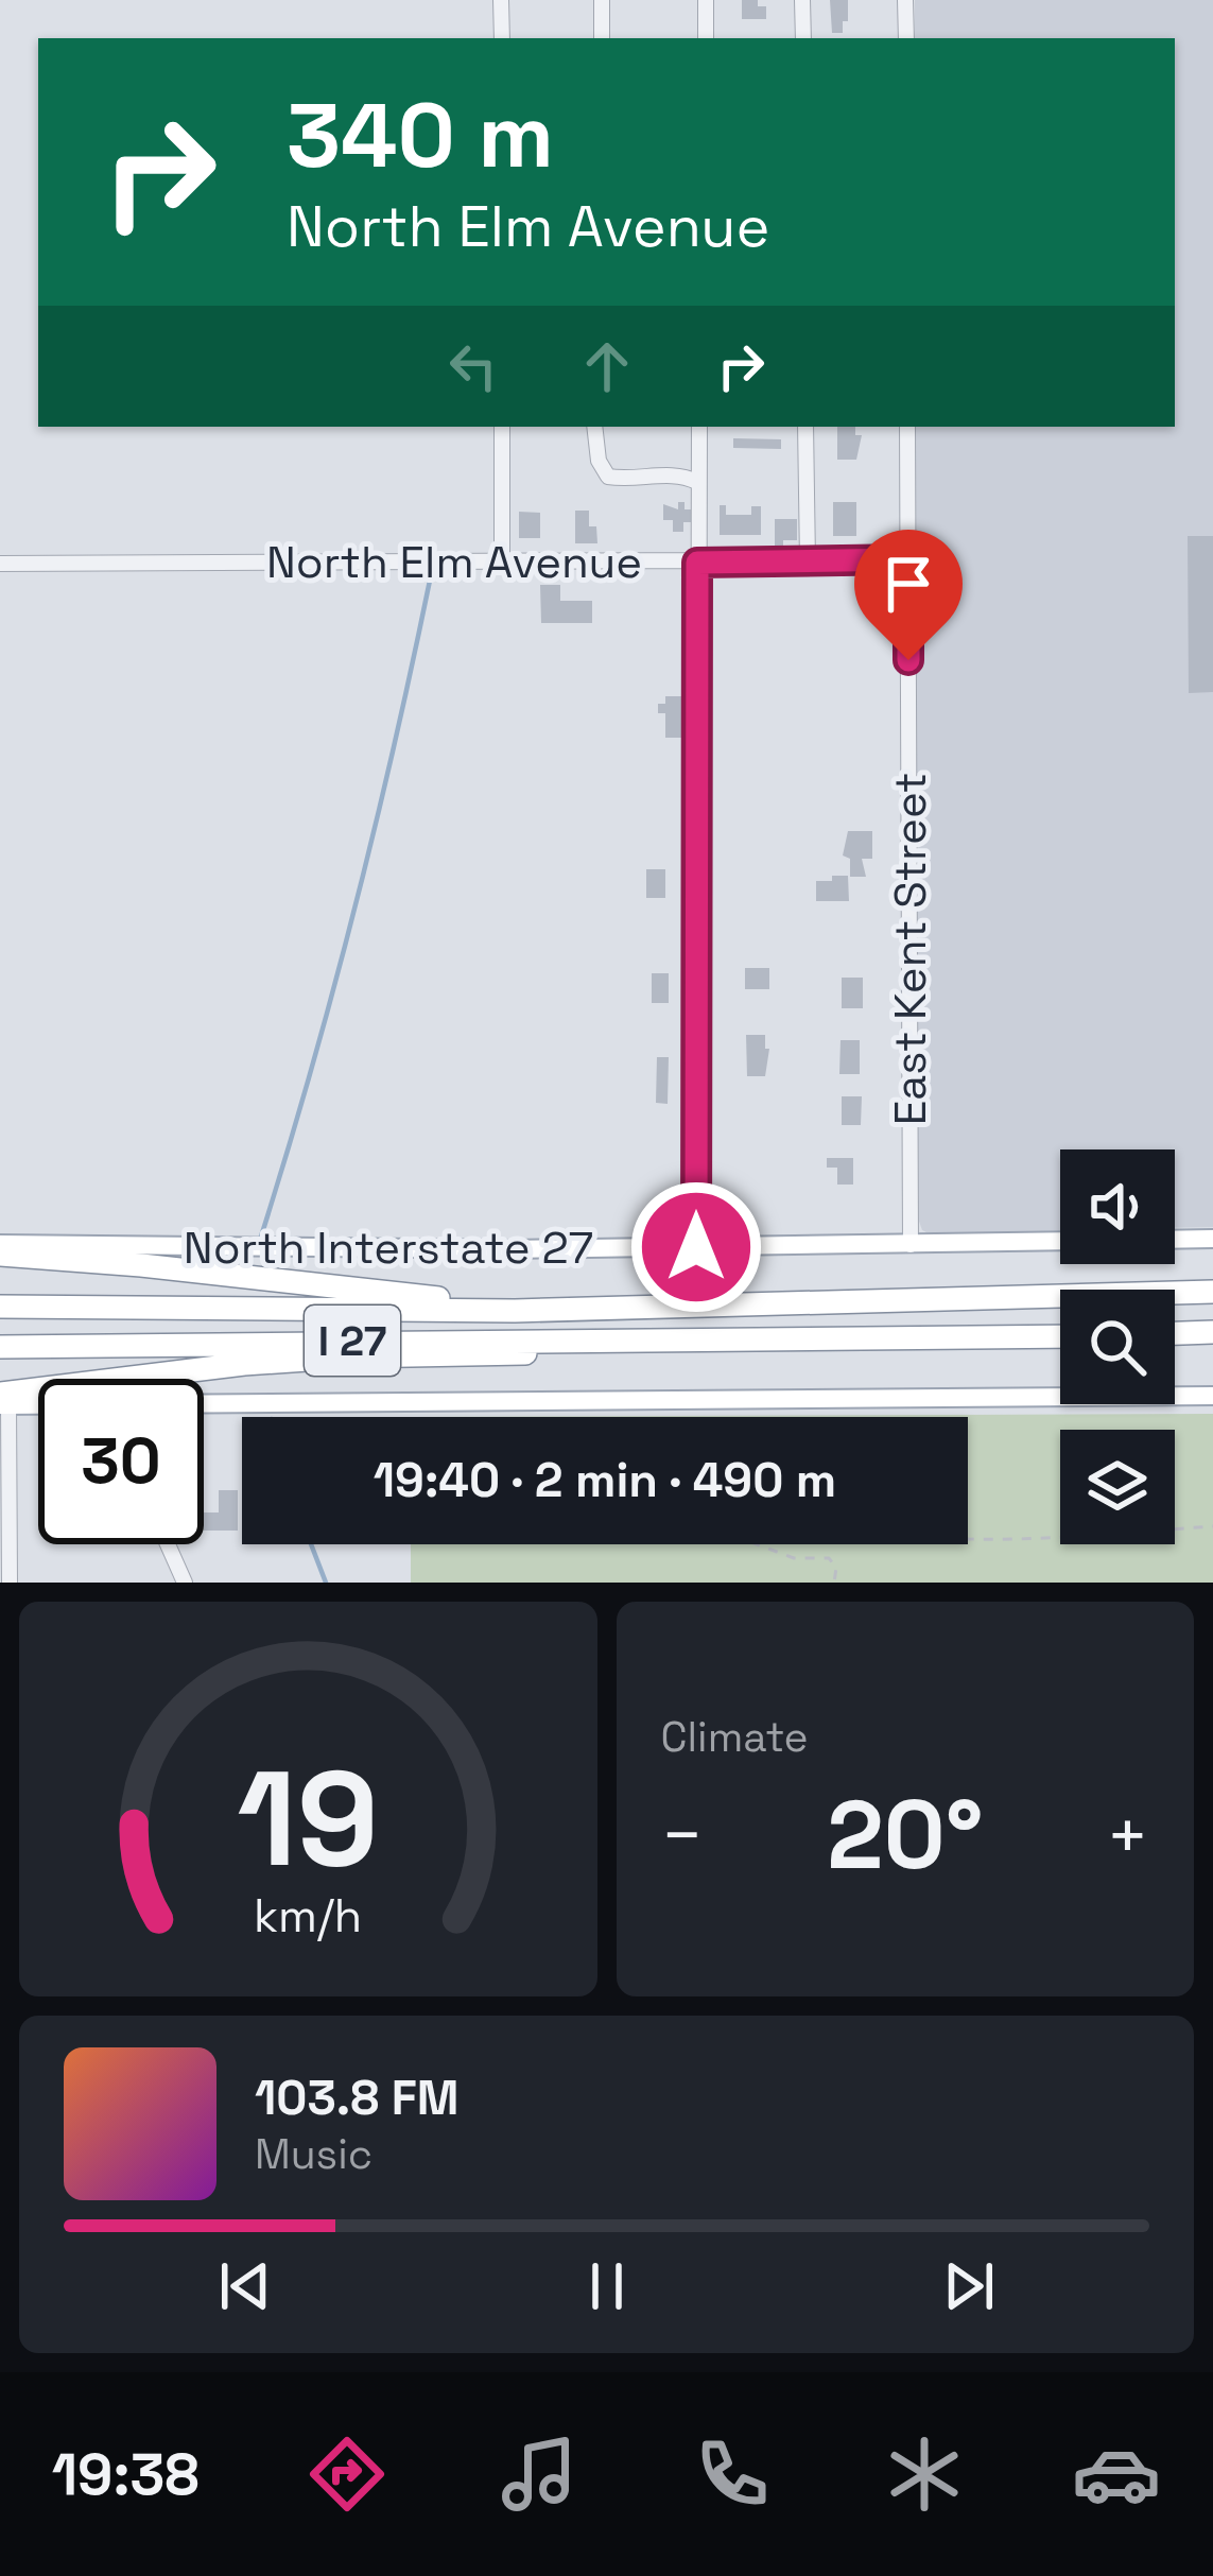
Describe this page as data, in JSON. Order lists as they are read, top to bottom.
{
  "streets": {
    "highway": ["I 27"],
    "main road": ["North Interstate 27"],
    "street": ["North Elm Avenue", "East Kent Street"]
  },
  "crossings": [
    ["North Elm Avenue", "East Kent Street"],
    ["East Kent Street", "North Interstate 27"]
  ],
  "page": {
    "turn": ["340 m", "North Elm Avenue"],
    "limit": "30",
    "trip": "19:40 · 2 min · 490 m",
    "tile": "Climate",
    "heat": ["−", "20°", "+"],
    "song": ["103.8 FM", "Music"],
    "tabs": "19:38",
    "gauge": ["19", "km/h"]
  }
}
